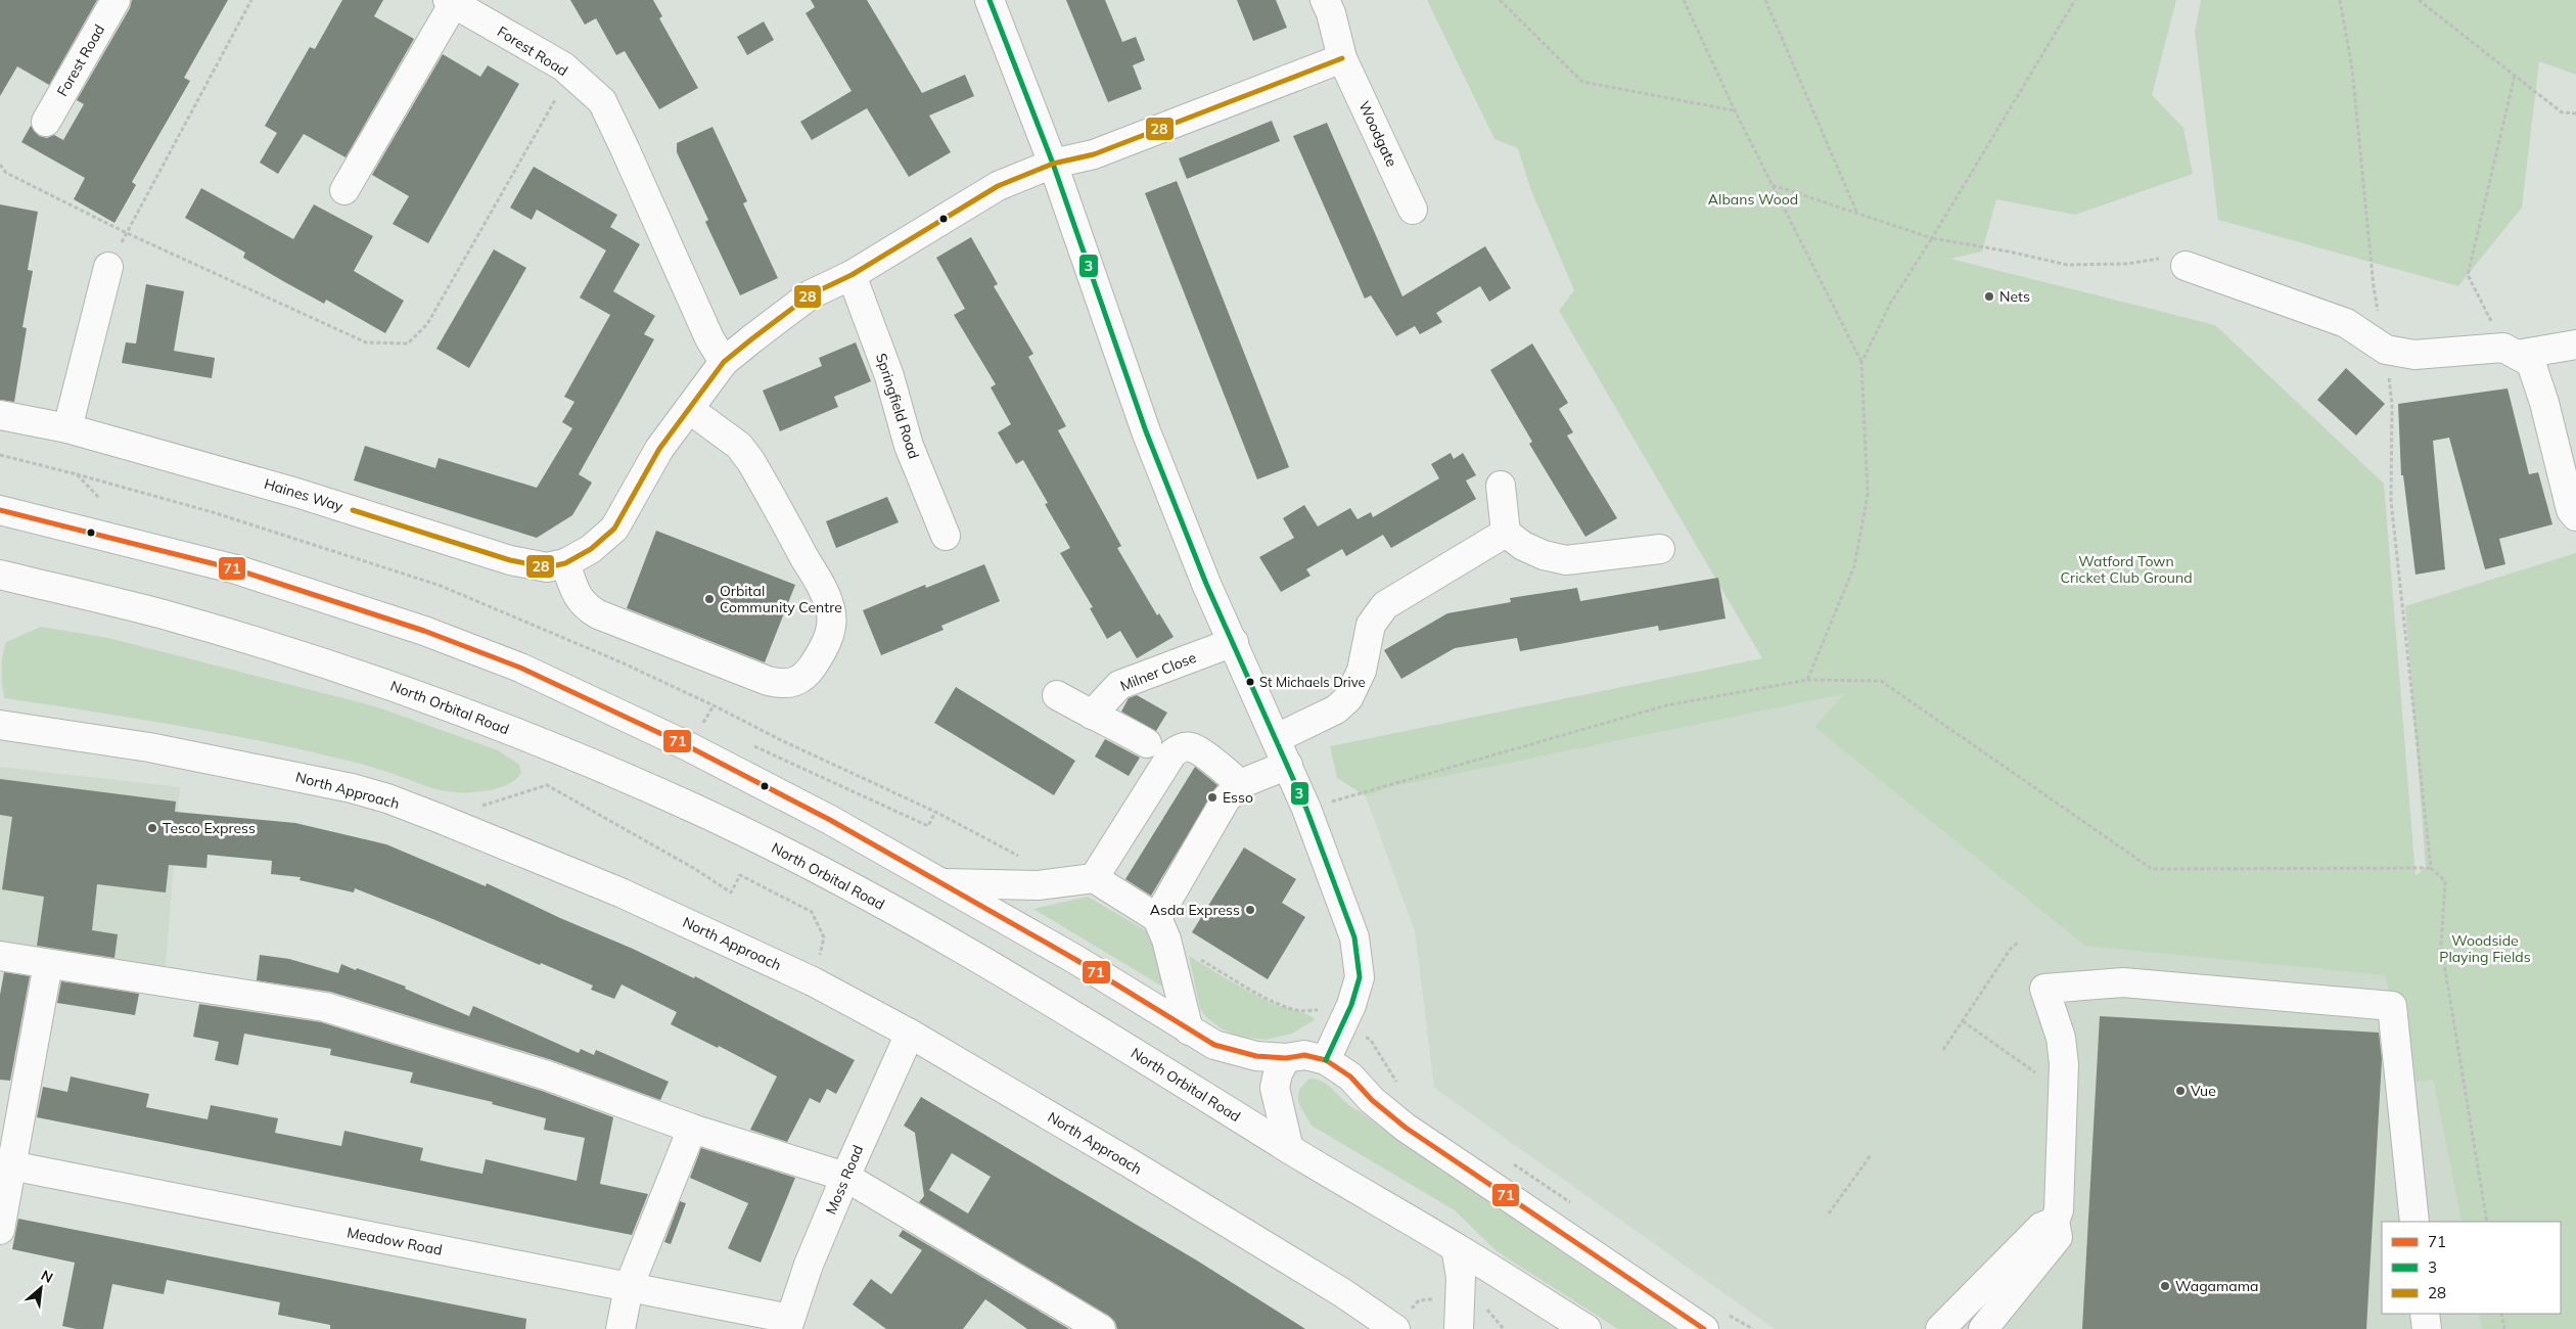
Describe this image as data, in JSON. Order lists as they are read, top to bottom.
{
  "streets": {
    "main road": [
      "Forest Road",
      "Woodgate",
      "Springfield Road",
      "Haines Way",
      "Milner Close",
      "North Orbital Road",
      "North Approach",
      "Moss Road",
      "Meadow Road"
    ]
  },
  "crossings": [
    ["Forest Road", "Haines Way"],
    ["Springfield Road", "Haines Way"],
    ["North Approach", "Moss Road"],
    ["Moss Road", "Meadow Road"]
  ],
  "parks": ["Albans Wood", "Watford Town Cricket Club Ground", "Woodside Playing Fields"],
  "places": [
    "Nets",
    "Orbital Community Centre",
    "St Michaels Drive",
    "Esso",
    "Tesco Express",
    "Asda Express",
    "Vue",
    "Wagamama"
  ],
  "lines": ["transit line 3", "transit line 28", "transit line 71"],
  "legend": ["71", "3", "28"],
  "north": "top right"
}
